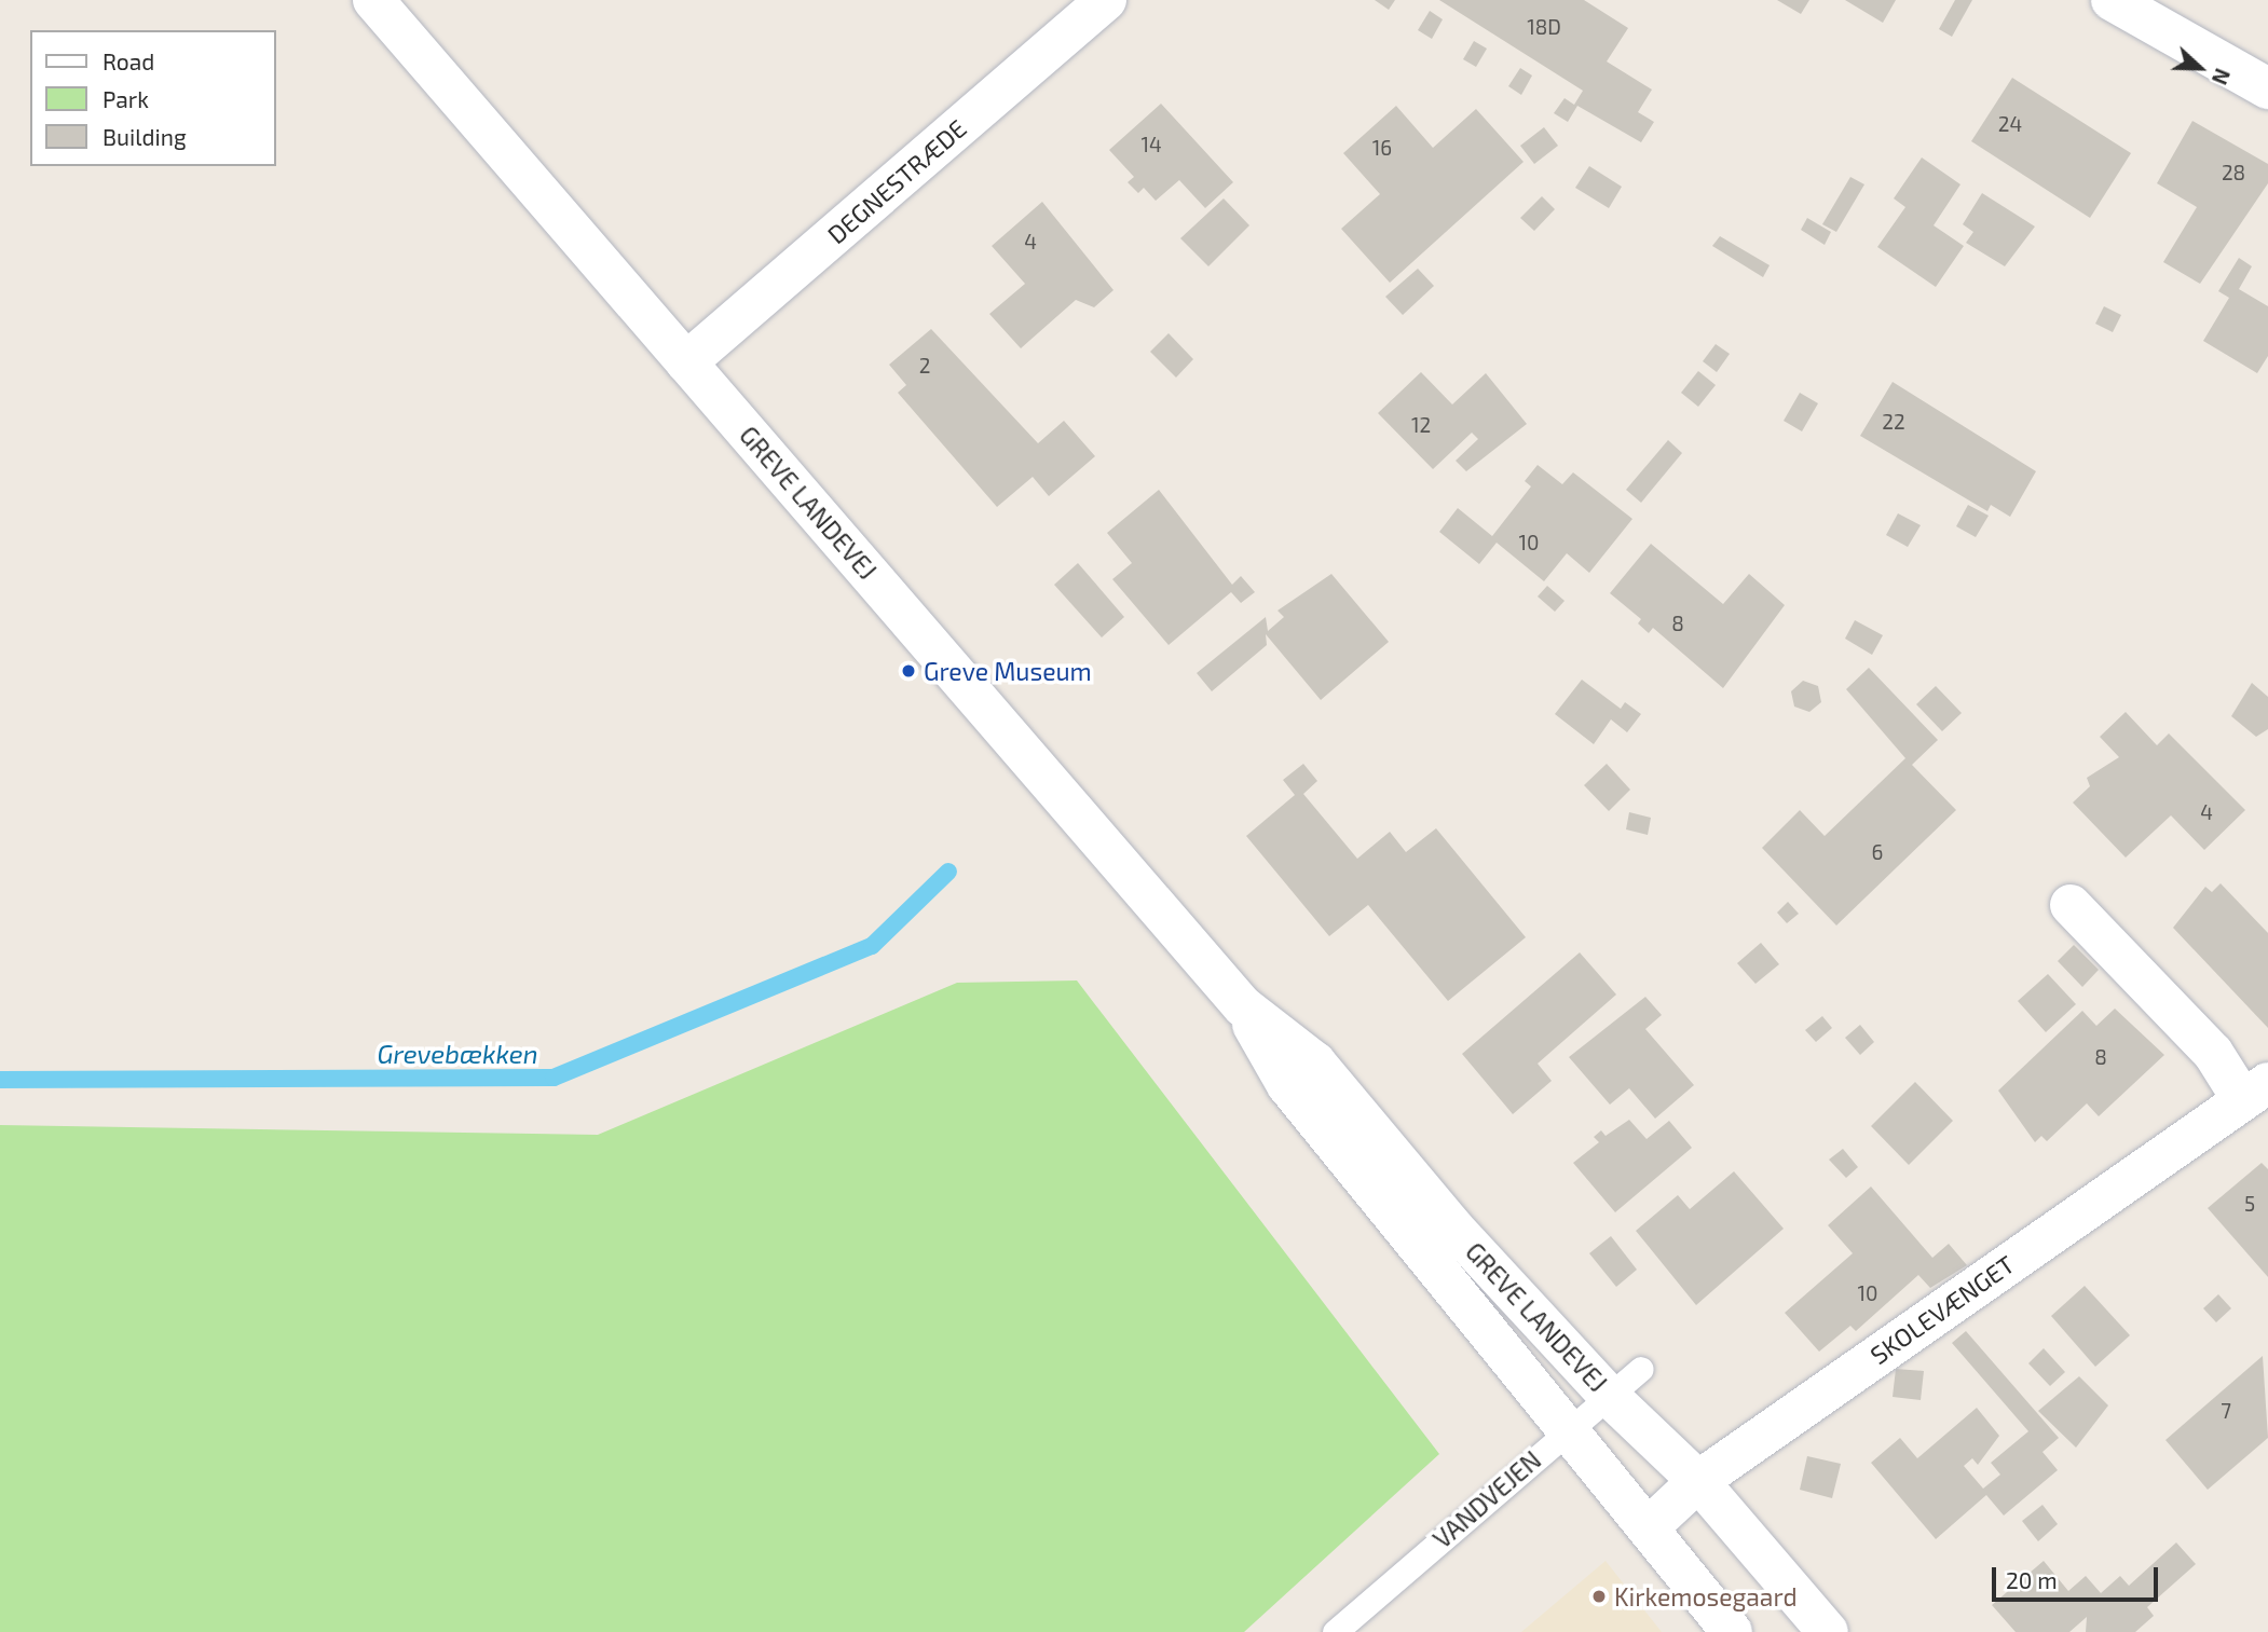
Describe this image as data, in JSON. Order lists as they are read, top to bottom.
{
  "streets": {
    "street": ["DEGNESTRÆDE", "GREVE LANDEVEJ", "SKOLEVÆNGET"],
    "lane": ["VANDVEJEN"]
  },
  "crossings": [
    ["DEGNESTRÆDE", "GREVE LANDEVEJ"],
    ["GREVE LANDEVEJ", "SKOLEVÆNGET"],
    ["GREVE LANDEVEJ", "VANDVEJEN"]
  ],
  "water": ["Grevebækken"],
  "places": ["Greve Museum", "Kirkemosegaard"],
  "house_numbers": [
    "18D",
    "24",
    "14",
    "16",
    "28",
    "4",
    "2",
    "22",
    "12",
    "10",
    "8",
    "4",
    "6",
    "8",
    "5",
    "10",
    "7"
  ],
  "legend": ["Road", "Park", "Building"],
  "scale_bar": "20 m",
  "north": "right"
}
